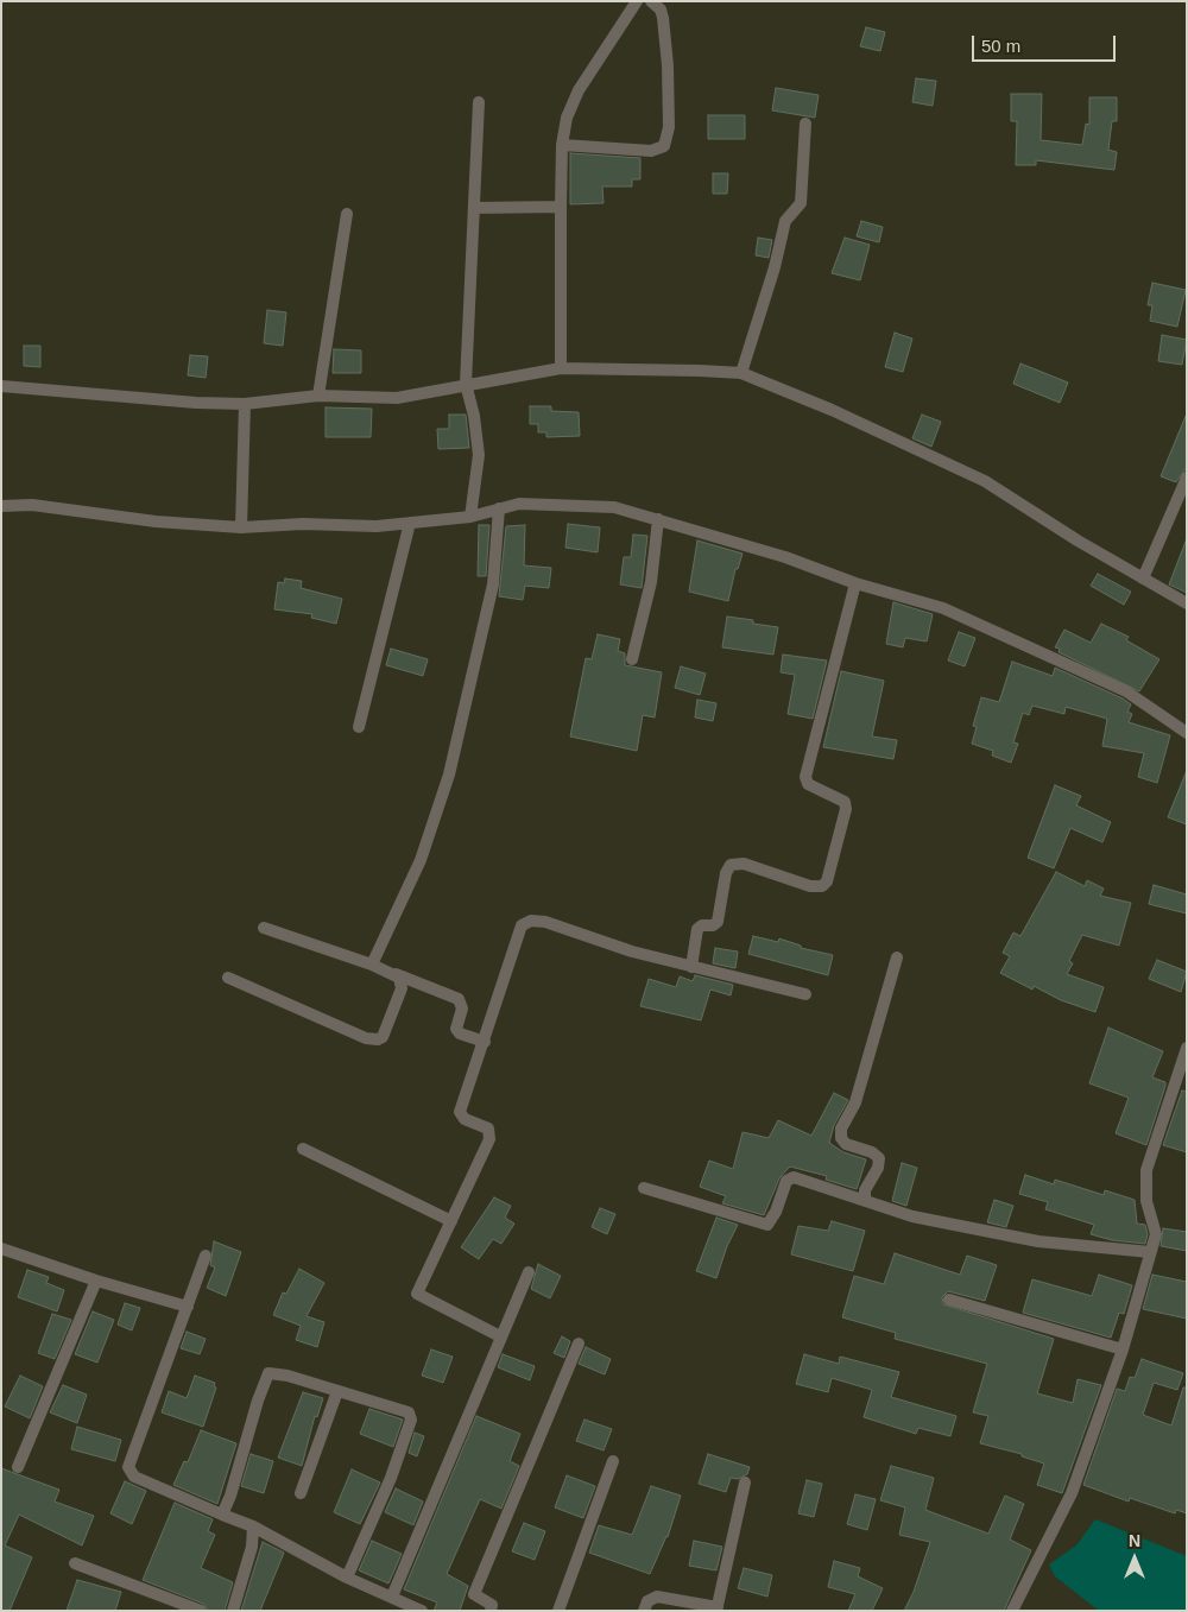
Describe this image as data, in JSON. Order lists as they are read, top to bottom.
{
  "scale_bar": "50 m",
  "north": "top"
}
